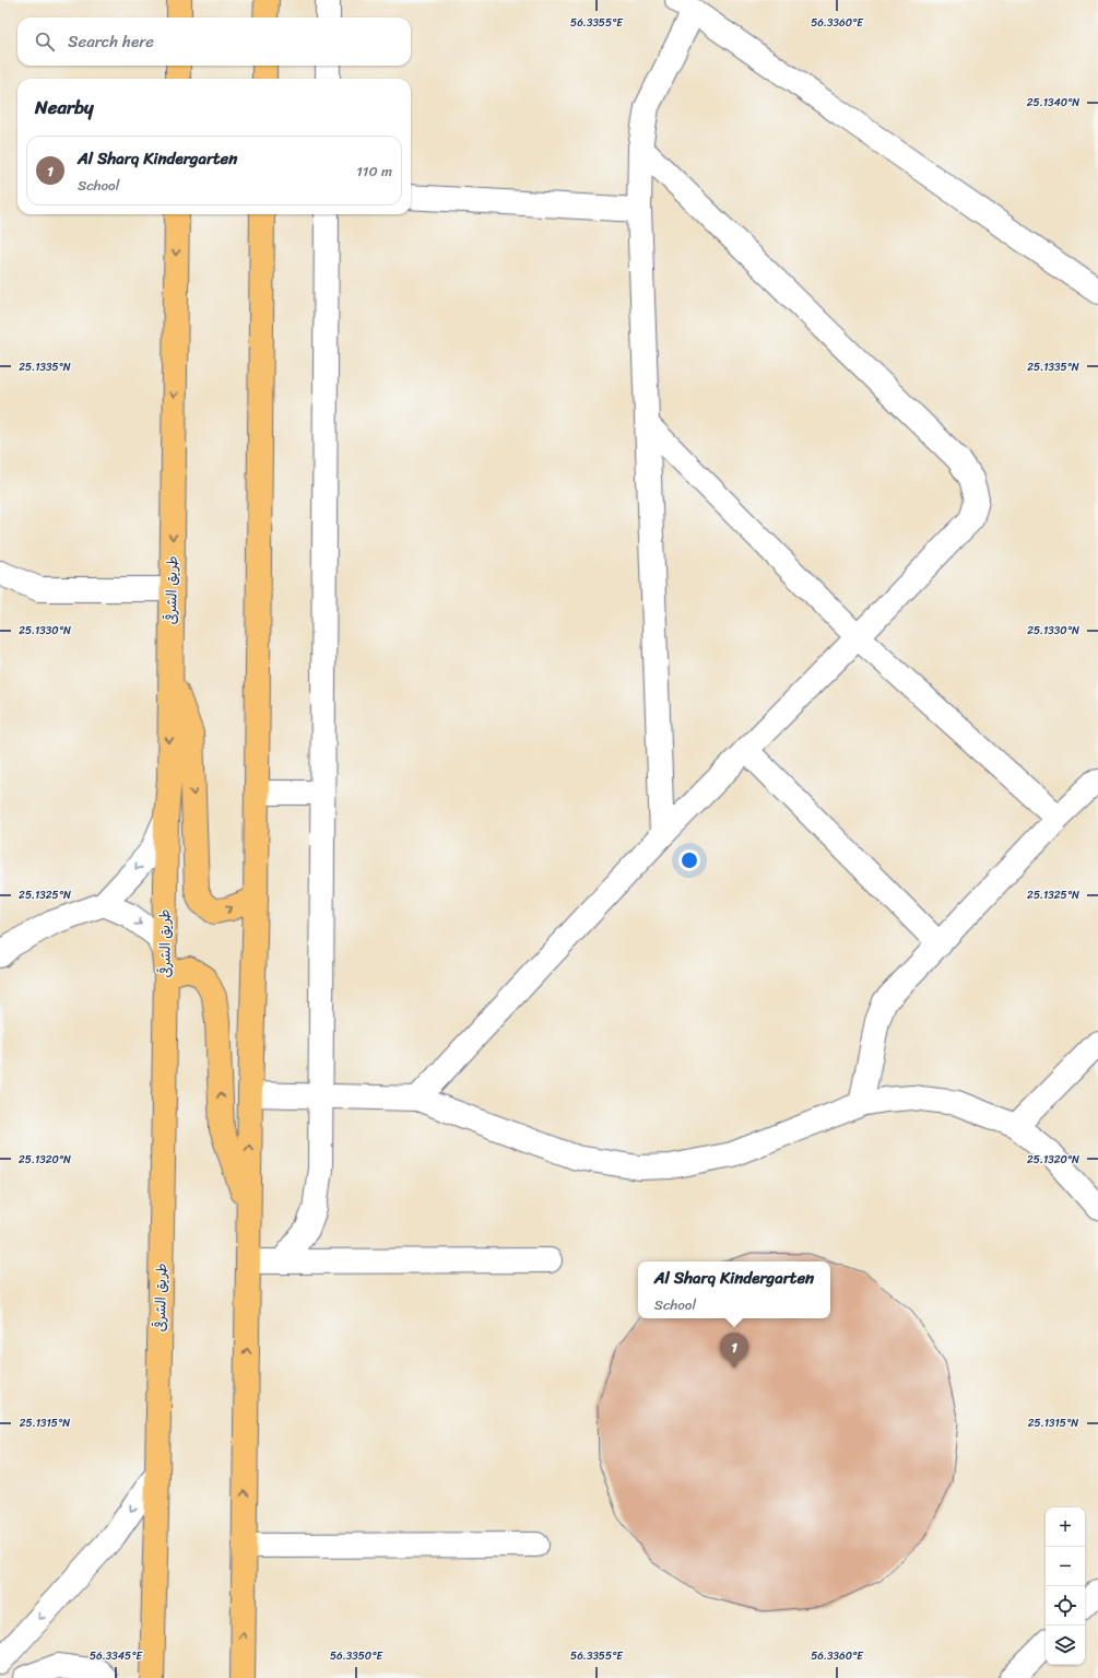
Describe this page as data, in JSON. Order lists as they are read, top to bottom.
{
  "streets": {
    "main road": ["طريق الشرقى"]
  },
  "page": {
    "search": "Search here",
    "heading": "Nearby",
    "list": [
      {
        "mark": "1",
        "name": "Al Sharq Kindergarten",
        "note": "School",
        "value": "110 m"
      }
    ],
    "popup": ["Al Sharq Kindergarten", "School"],
    "pins": "1",
    "map_buttons": ["+", "−"]
  },
  "coordinates": [
    "56.3355°E",
    "56.3360°E",
    "25.1340°N",
    "25.1335°N",
    "25.1330°N",
    "25.1325°N",
    "25.1320°N",
    "25.1315°N",
    "56.3345°E",
    "56.3350°E"
  ]
}
